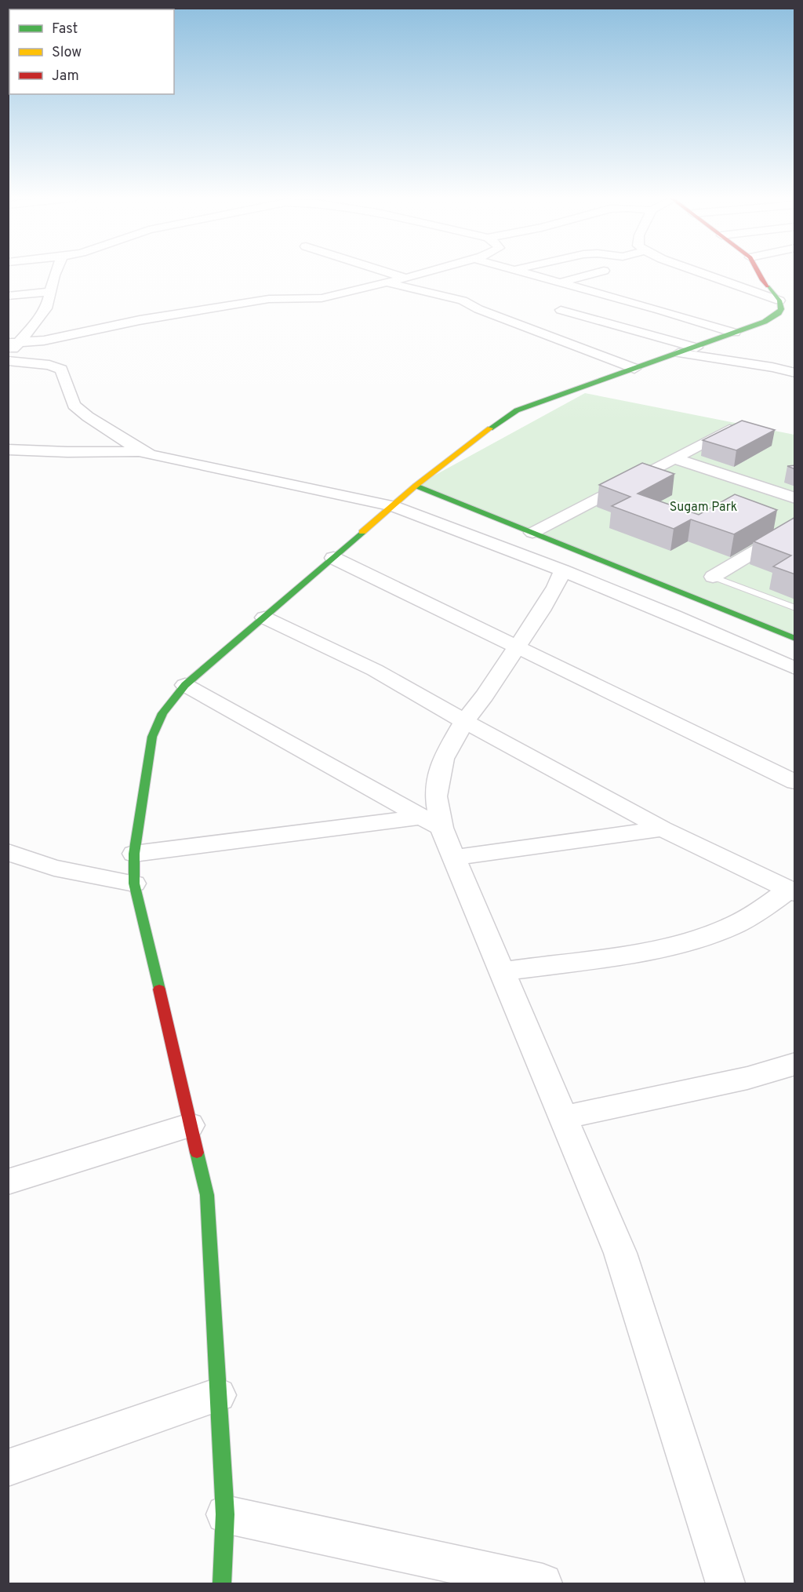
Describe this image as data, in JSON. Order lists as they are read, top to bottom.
{
  "parks": ["Sugam Park"],
  "legend": ["Fast", "Slow", "Jam"]
}
